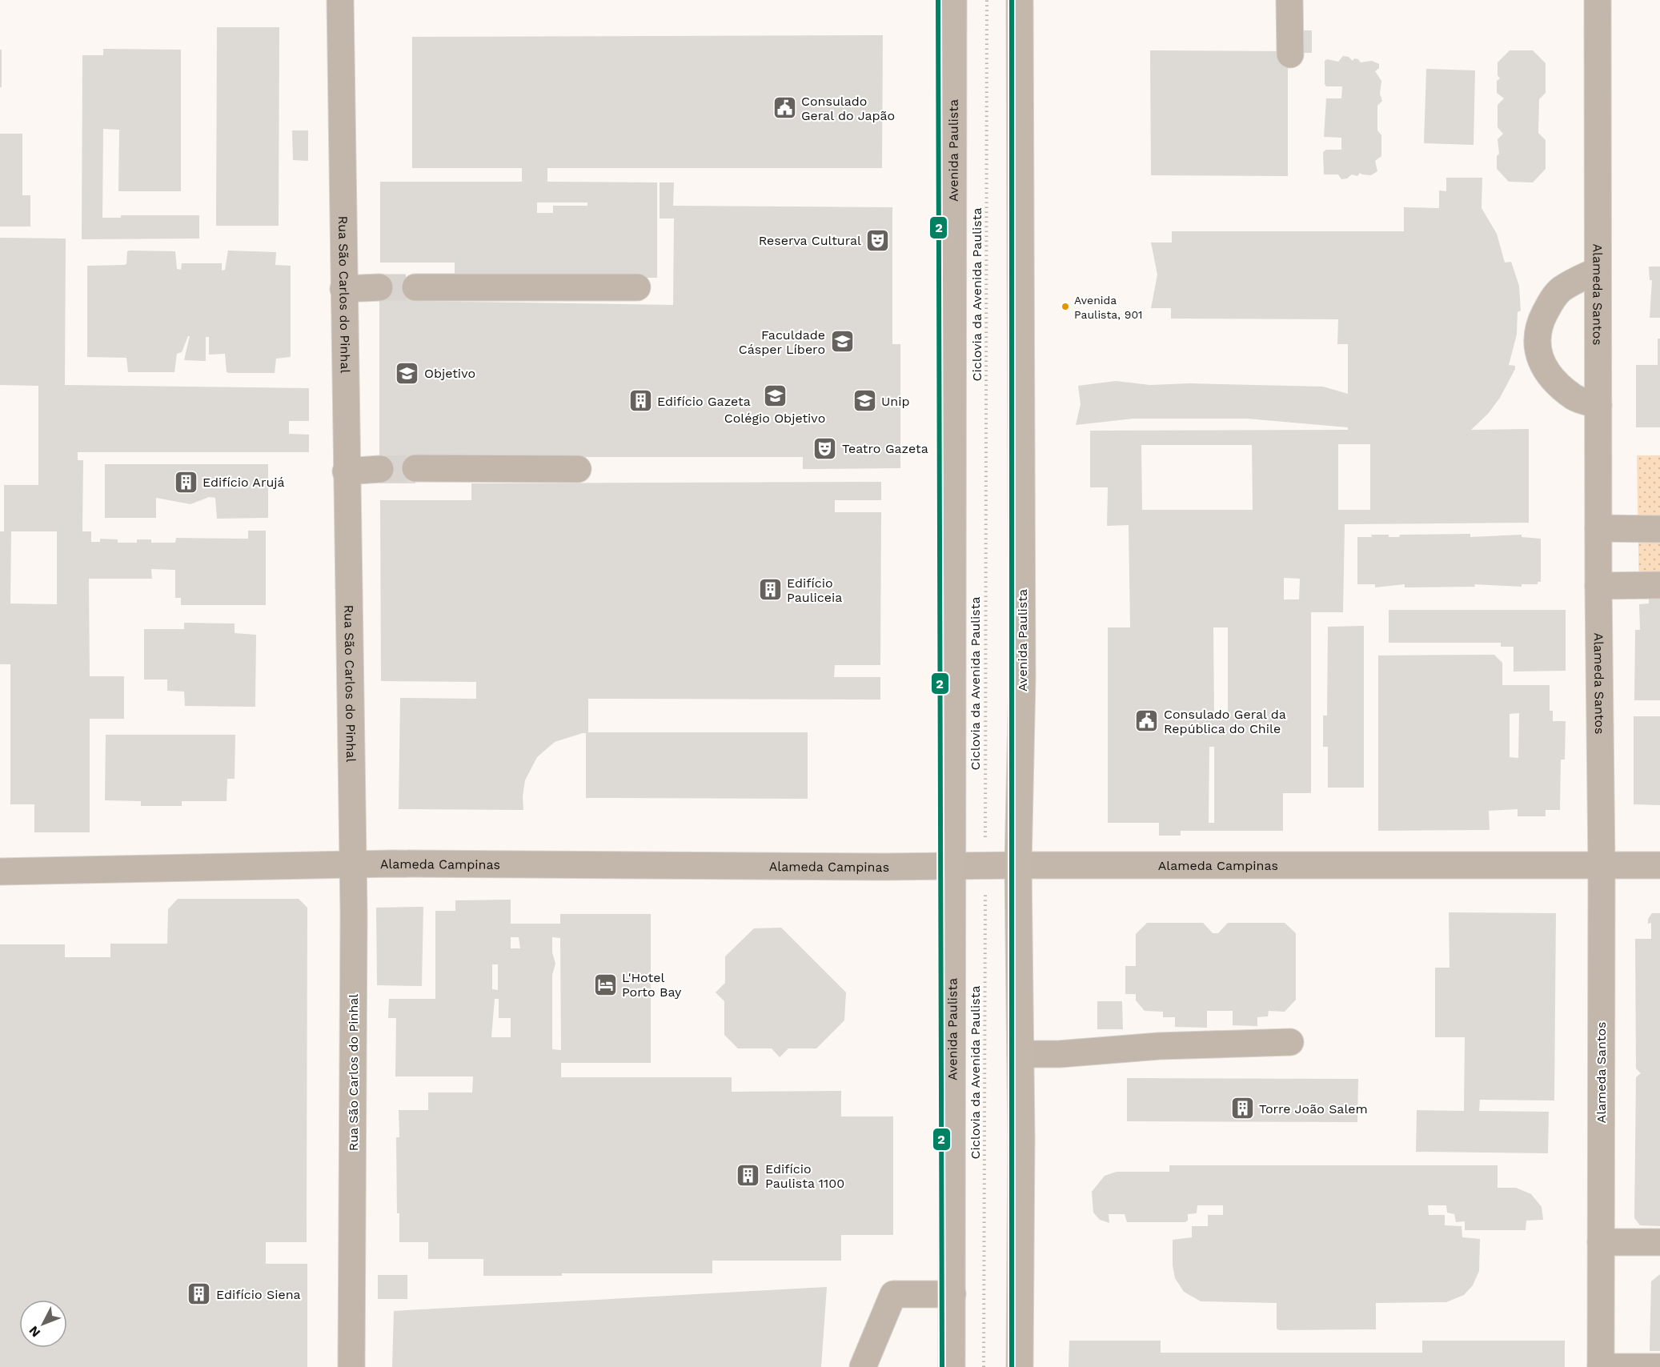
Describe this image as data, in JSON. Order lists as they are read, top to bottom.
{
  "streets": {
    "main road": ["Avenida Paulista"],
    "street": ["Rua São Carlos do Pinhal", "Alameda Santos", "Alameda Campinas"],
    "path": ["Ciclovia da Avenida Paulista"]
  },
  "crossings": [
    ["Avenida Paulista", "Alameda Campinas"],
    ["Rua São Carlos do Pinhal", "Alameda Campinas"],
    ["Ciclovia da Avenida Paulista", "Alameda Campinas"],
    ["Alameda Santos", "Alameda Campinas"]
  ],
  "places": {
    "public building": ["Consulado Geral do Japão", "Consulado Geral da República do Chile"],
    "theatre": ["Reserva Cultural", "Teatro Gazeta"],
    "other": ["Avenida Paulista, 901"],
    "school or university": [
      "Faculdade Cásper Líbero",
      "Objetivo",
      "Colégio Objetivo",
      "Unip"
    ],
    "building": [
      "Edifício Gazeta",
      "Edifício Arujá",
      "Edifício Pauliceia",
      "Torre João Salem",
      "Edifício Paulista 1100",
      "Edifício Siena"
    ],
    "hotel": ["L'Hotel Porto Bay"]
  },
  "lines": ["transit line 2"],
  "north": "bottom left"
}
